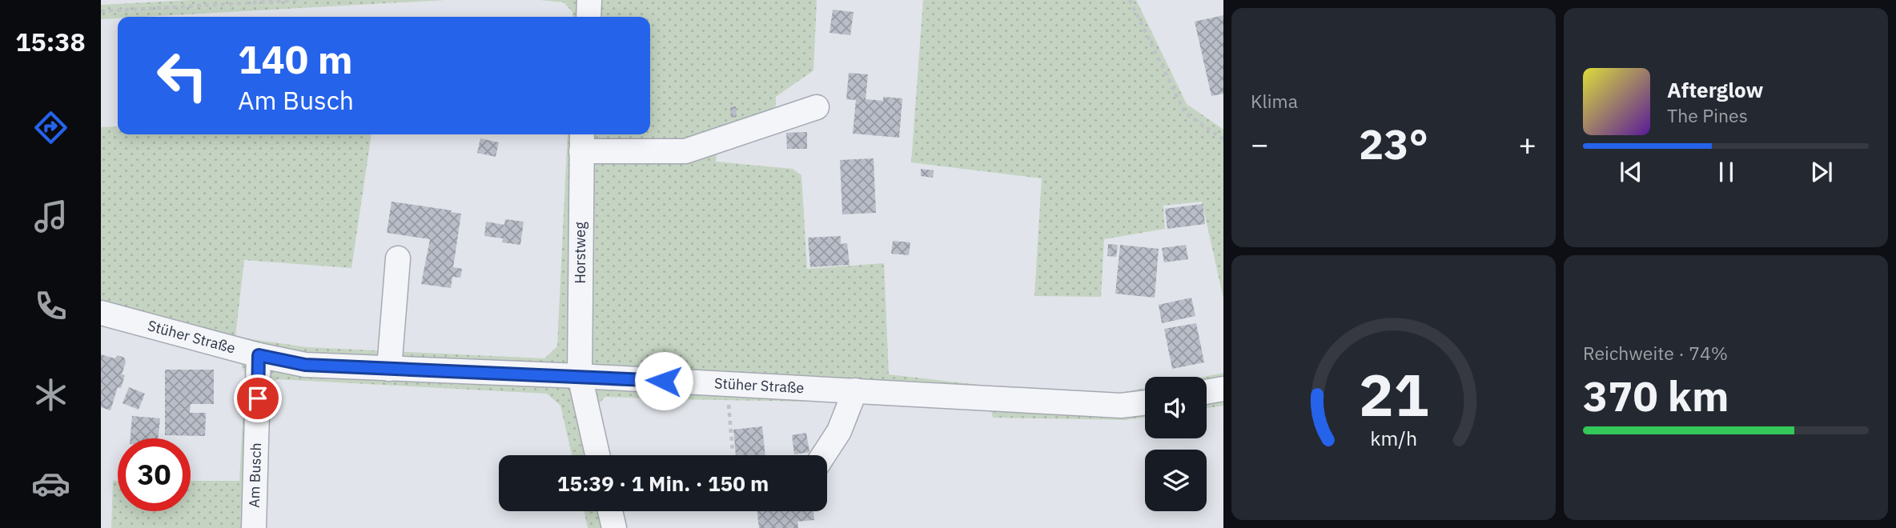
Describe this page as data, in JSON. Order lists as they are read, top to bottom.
{
  "streets": {
    "street": ["Horstweg", "Stüher Straße", "Am Busch"]
  },
  "crossings": [
    ["Horstweg", "Stüher Straße"],
    ["Stüher Straße", "Am Busch"]
  ],
  "page": {
    "tabs": "15:38",
    "tile": [
      "Klima",
      ["Reichweite · 74%", "370 km"]
    ],
    "turn": ["140 m", "Am Busch"],
    "song": ["Afterglow", "The Pines"],
    "heat": ["−", "23°", "+"],
    "limit": "30",
    "trip": "15:39 · 1 Min. · 150 m",
    "gauge": ["21", "km/h"]
  }
}
